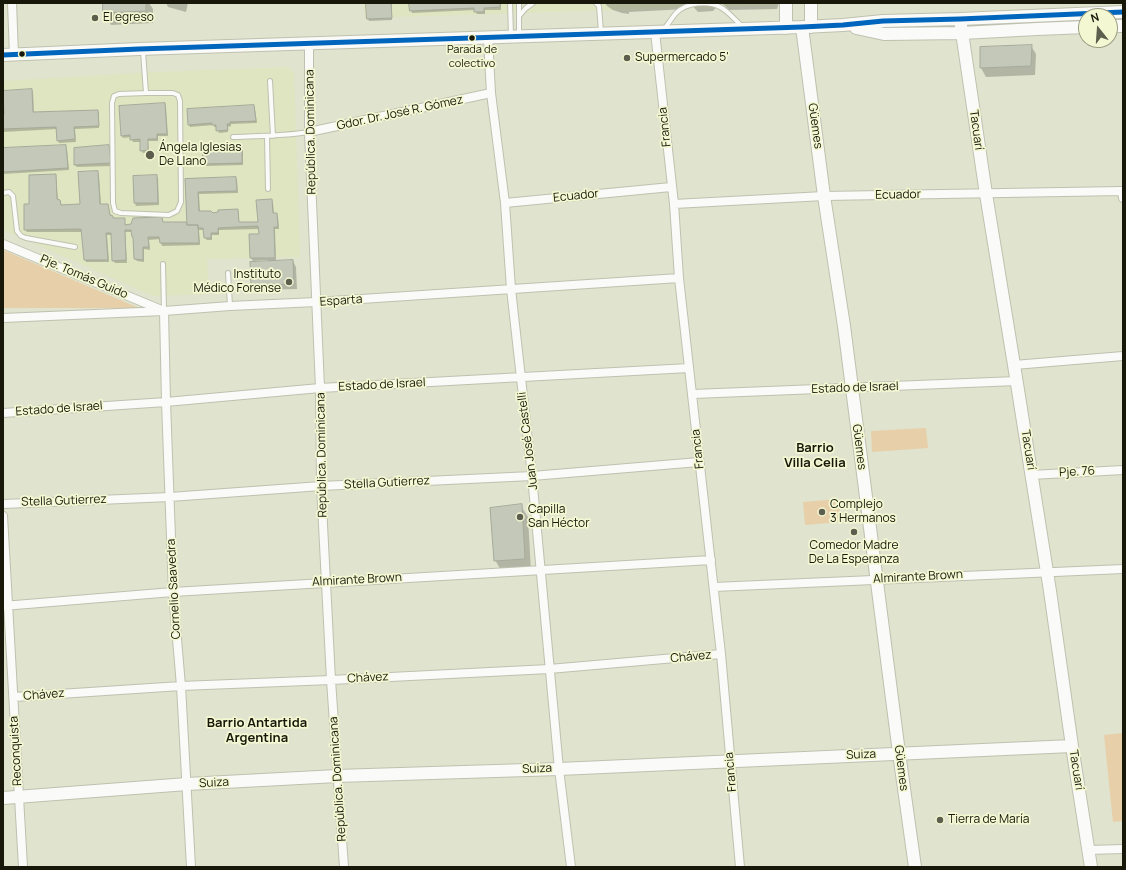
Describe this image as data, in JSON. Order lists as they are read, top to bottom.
{
  "streets": {
    "street": [
      "Gdor. Dr. José R. Gómez",
      "Güemes",
      "Francia",
      "Tacuarí",
      "República. Dominicana",
      "Ecuador",
      "Pje. Tomás Guido",
      "Esparta",
      "Estado de Israel",
      "Juan José Castelli",
      "Pje. 76",
      "Stella Gutierrez",
      "Almirante Brown",
      "Cornelio Saavedra",
      "Chávez",
      "Reconquista",
      "Suiza"
    ]
  },
  "crossings": [
    ["Gdor. Dr. José R. Gómez", "República. Dominicana"],
    ["Gdor. Dr. José R. Gómez", "Juan José Castelli"],
    ["Güemes", "Ecuador"],
    ["Güemes", "Estado de Israel"],
    ["Güemes", "Almirante Brown"],
    ["Güemes", "Suiza"],
    ["Francia", "Ecuador"],
    ["Francia", "Esparta"],
    ["Francia", "Estado de Israel"],
    ["Francia", "Stella Gutierrez"],
    ["Francia", "Almirante Brown"],
    ["Francia", "Chávez"],
    ["Francia", "Suiza"],
    ["Tacuarí", "Ecuador"],
    ["Tacuarí", "Estado de Israel"],
    ["Tacuarí", "Pje. 76"],
    ["Tacuarí", "Almirante Brown"],
    ["Tacuarí", "Suiza"],
    ["República. Dominicana", "Esparta"],
    ["República. Dominicana", "Estado de Israel"],
    ["República. Dominicana", "Stella Gutierrez"],
    ["República. Dominicana", "Almirante Brown"],
    ["República. Dominicana", "Chávez"],
    ["República. Dominicana", "Suiza"],
    ["Ecuador", "Juan José Castelli"],
    ["Pje. Tomás Guido", "Esparta"],
    ["Pje. Tomás Guido", "Cornelio Saavedra"],
    ["Esparta", "Juan José Castelli"],
    ["Esparta", "Cornelio Saavedra"],
    ["Estado de Israel", "Juan José Castelli"],
    ["Estado de Israel", "Cornelio Saavedra"],
    ["Juan José Castelli", "Stella Gutierrez"],
    ["Juan José Castelli", "Almirante Brown"],
    ["Juan José Castelli", "Chávez"],
    ["Juan José Castelli", "Suiza"],
    ["Stella Gutierrez", "Cornelio Saavedra"],
    ["Almirante Brown", "Cornelio Saavedra"],
    ["Almirante Brown", "Reconquista"],
    ["Cornelio Saavedra", "Chávez"],
    ["Cornelio Saavedra", "Suiza"],
    ["Chávez", "Reconquista"],
    ["Reconquista", "Suiza"]
  ],
  "districts": ["Barrio Villa Celia", "Barrio Antartida Argentina"],
  "places": [
    "El egreso",
    "Parada de colectivo",
    "Supermercado 5'",
    "Ángela Iglesias De Llano",
    "Instituto Médico Forense",
    "Complejo 3 Hermanos",
    "Capilla San Héctor",
    "Comedor Madre De La Esperanza",
    "Tierra de María"
  ],
  "north": "top"
}
